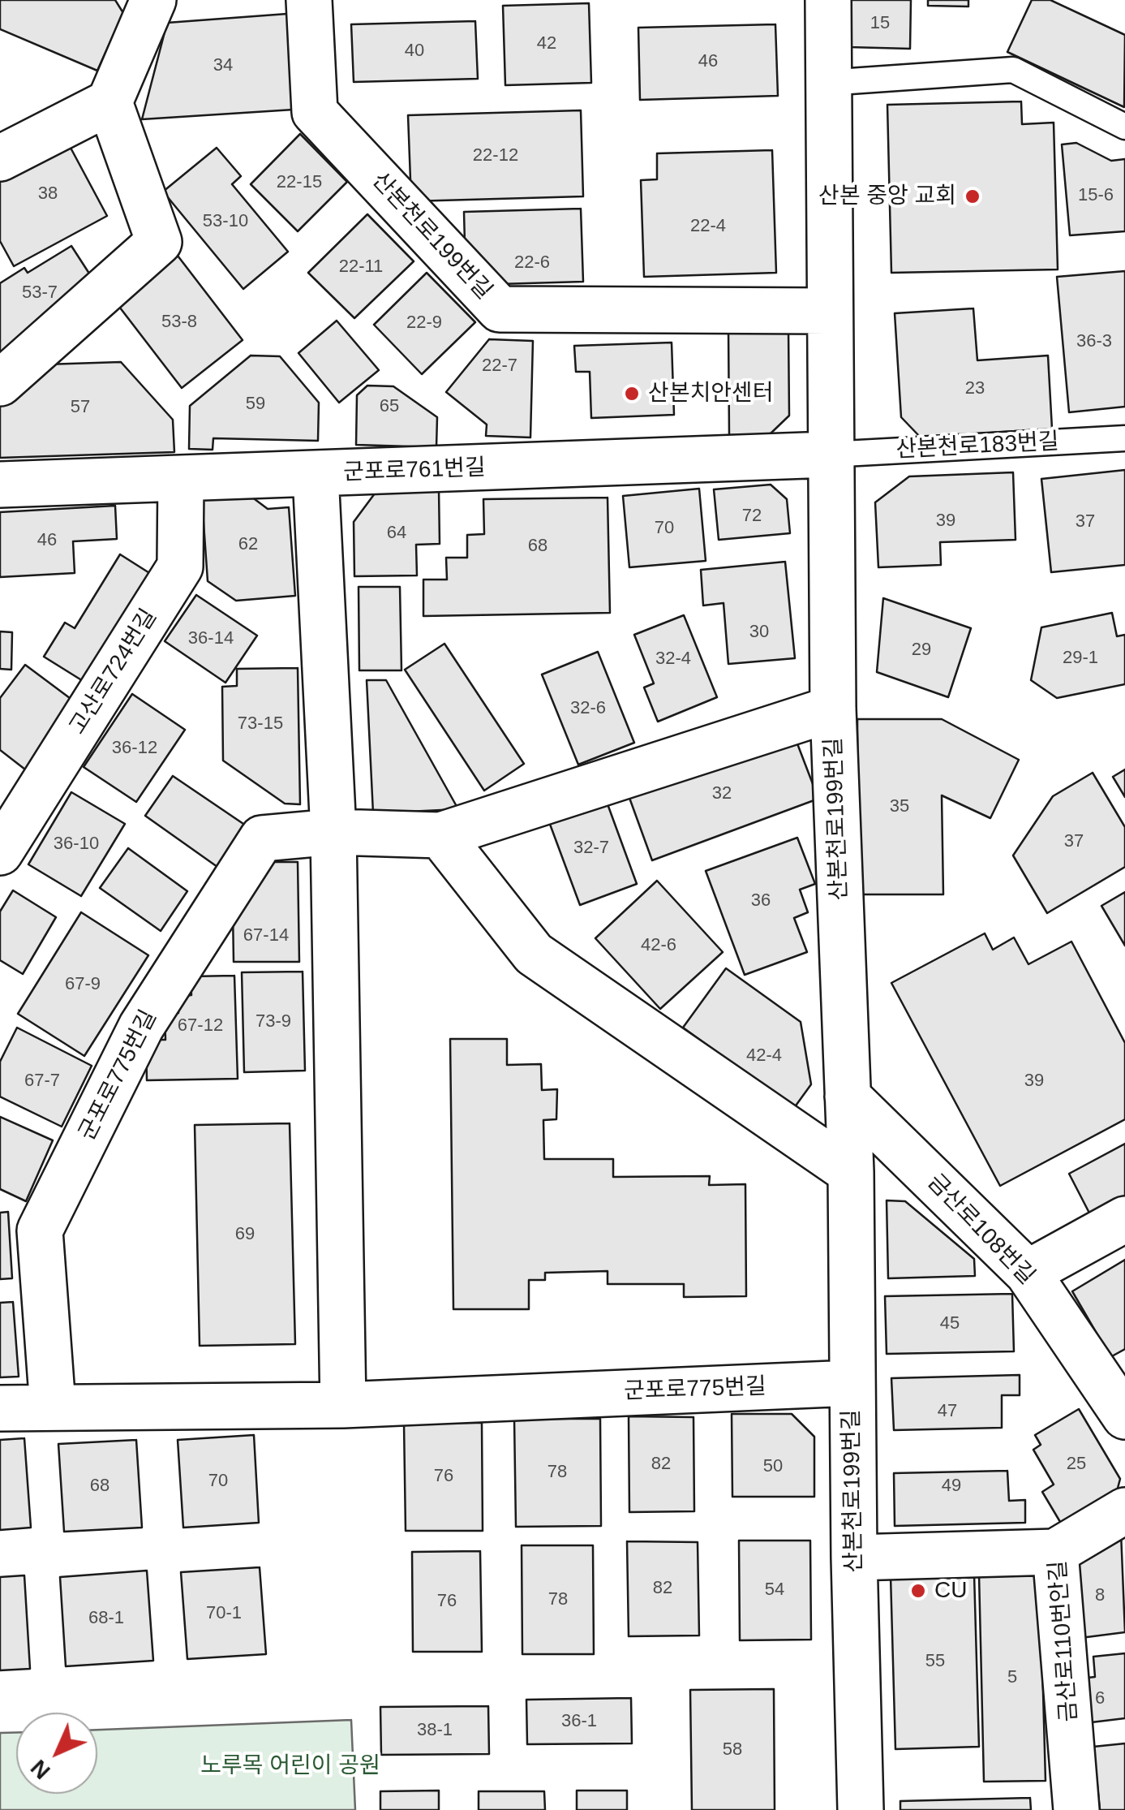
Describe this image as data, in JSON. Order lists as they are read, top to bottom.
{
  "streets": {
    "street": [
      "산본천로199번길",
      "군포로761번길",
      "고산로724번길",
      "군포로775번길",
      "금산로108번길",
      "금산로110번안길"
    ],
    "lane": ["산본천로183번길"]
  },
  "crossings": [
    ["산본천로199번길", "산본천로183번길"],
    ["산본천로199번길", "군포로761번길"],
    ["산본천로199번길", "군포로775번길"],
    ["산본천로199번길", "금산로108번길"],
    ["산본천로183번길", "군포로761번길"],
    ["군포로761번길", "고산로724번길"]
  ],
  "parks": ["노루목 어린이 공원"],
  "places": ["산본 중앙 교회", "산본치안센터", "CU"],
  "house_numbers": [
    "15",
    "42",
    "40",
    "46",
    "34",
    "22-12",
    "22-15",
    "38",
    "15-6",
    "53-10",
    "22-4",
    "22-6",
    "22-11",
    "53-7",
    "53-8",
    "22-9",
    "36-3",
    "22-7",
    "23",
    "59",
    "65",
    "57",
    "72",
    "39",
    "37",
    "70",
    "64",
    "46",
    "62",
    "68",
    "30",
    "36-14",
    "29",
    "29-1",
    "32-4",
    "32-6",
    "73-15",
    "36-12",
    "32",
    "35",
    "37",
    "36-10",
    "32-7",
    "36",
    "67-14",
    "42-6",
    "67-9",
    "73-9",
    "67-12",
    "42-4",
    "67-7",
    "39",
    "69",
    "45",
    "47",
    "82",
    "25",
    "50",
    "78",
    "76",
    "70",
    "68",
    "49",
    "82",
    "54",
    "8",
    "78",
    "76",
    "70-1",
    "68-1",
    "55",
    "5",
    "6",
    "36-1",
    "38-1",
    "58"
  ],
  "north": "bottom left"
}
